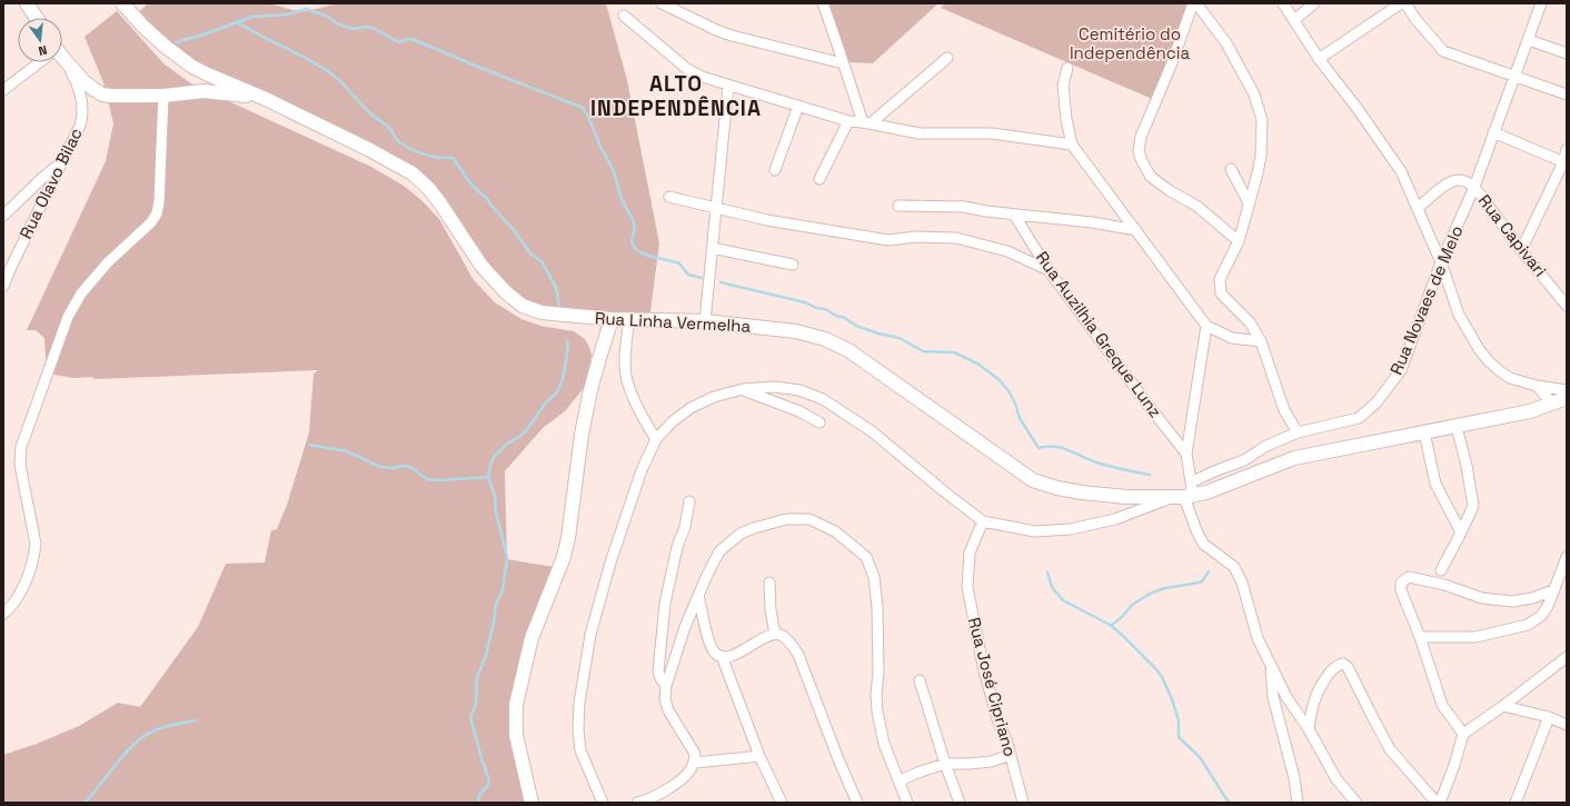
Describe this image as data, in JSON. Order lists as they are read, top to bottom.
{
  "streets": {
    "street": [
      "Rua Olavo Bilac",
      "Rua Capivari",
      "Rua Novaes de Melo",
      "Rua Linha Vermelha",
      "Rua Auzilhia Greque Lunz",
      "Rua José Cipriano"
    ]
  },
  "crossings": [
    ["Rua Capivari", "Rua Novaes de Melo"],
    ["Rua Novaes de Melo", "Rua Linha Vermelha"]
  ],
  "districts": ["ALTO INDEPENDÊNCIA"],
  "parks": ["Cemitério do Independência"],
  "north": "bottom"
}
